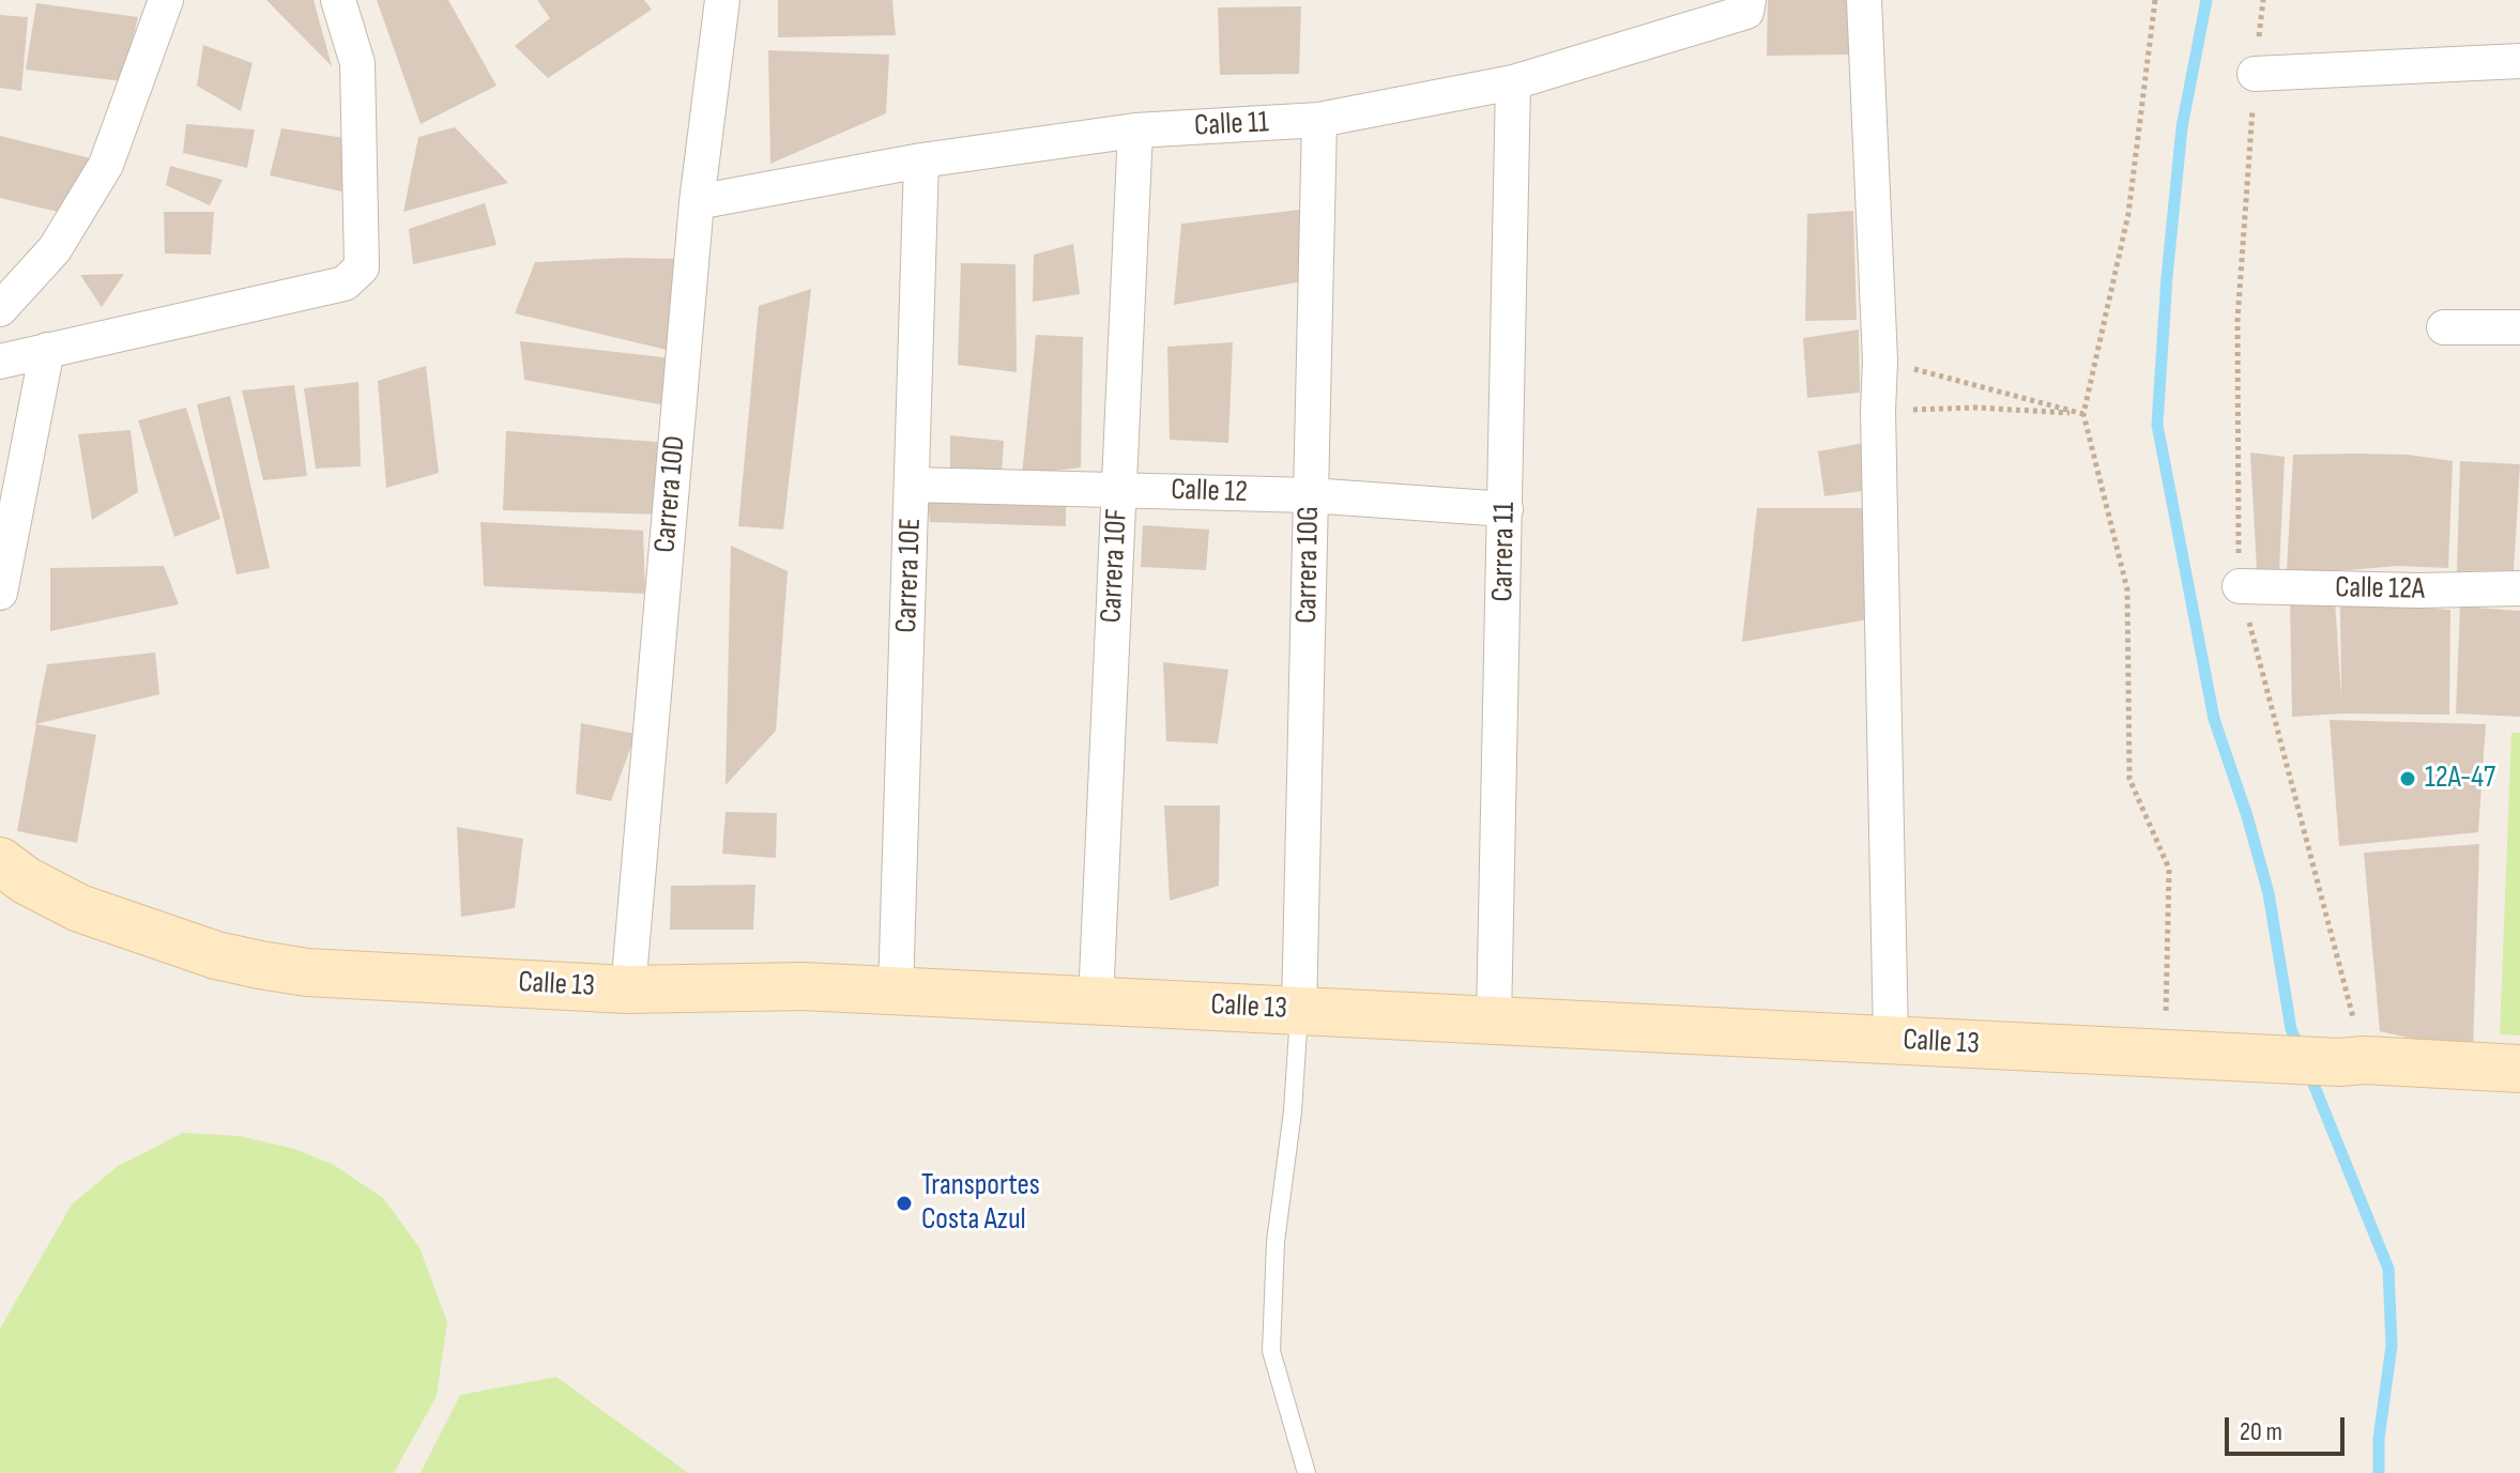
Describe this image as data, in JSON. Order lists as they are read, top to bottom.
{
  "streets": {
    "street": [
      "Calle 11",
      "Calle 12",
      "Carrera 10D",
      "Carrera 11",
      "Carrera 10G",
      "Carrera 10F",
      "Carrera 10E",
      "Calle 12A",
      "Calle 13"
    ]
  },
  "crossings": [
    ["Calle 11", "Carrera 10D"],
    ["Calle 11", "Carrera 11"],
    ["Calle 11", "Carrera 10G"],
    ["Calle 11", "Carrera 10F"],
    ["Calle 11", "Carrera 10E"],
    ["Calle 12", "Carrera 11"],
    ["Calle 12", "Carrera 10G"],
    ["Calle 12", "Carrera 10F"],
    ["Calle 12", "Carrera 10E"],
    ["Carrera 10D", "Calle 13"],
    ["Carrera 11", "Calle 13"],
    ["Carrera 10G", "Calle 13"],
    ["Carrera 10F", "Calle 13"],
    ["Carrera 10E", "Calle 13"]
  ],
  "places": ["12A-47", "Transportes Costa Azul"],
  "scale_bar": "20 m"
}
